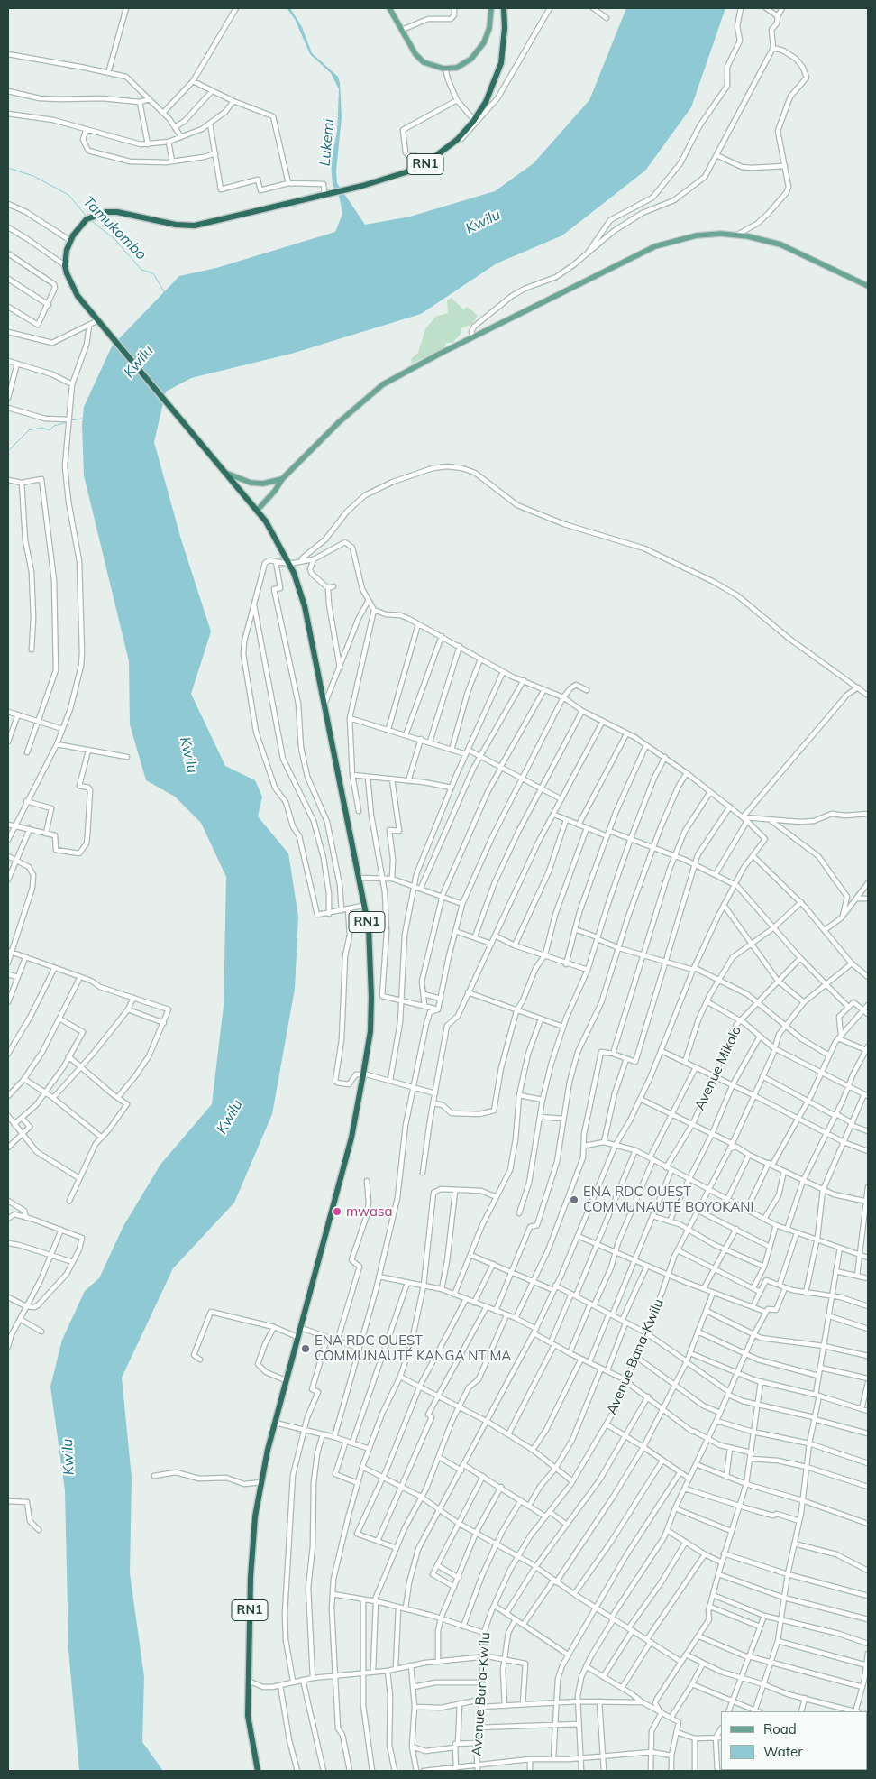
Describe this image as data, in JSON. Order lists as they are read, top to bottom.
{
  "streets": {
    "highway": ["RN1"],
    "street": ["Avenue Mikolo", "Avenue Bana-Kwilu"]
  },
  "water": ["Lukemi", "Kwilu", "Tamukombo"],
  "places": ["ENA RDC OUEST COMMUNAUTÉ BOYOKANI", "mwasa", "ENA RDC OUEST COMMUNAUTÉ KANGA NTIMA"],
  "legend": ["Road", "Water"]
}
